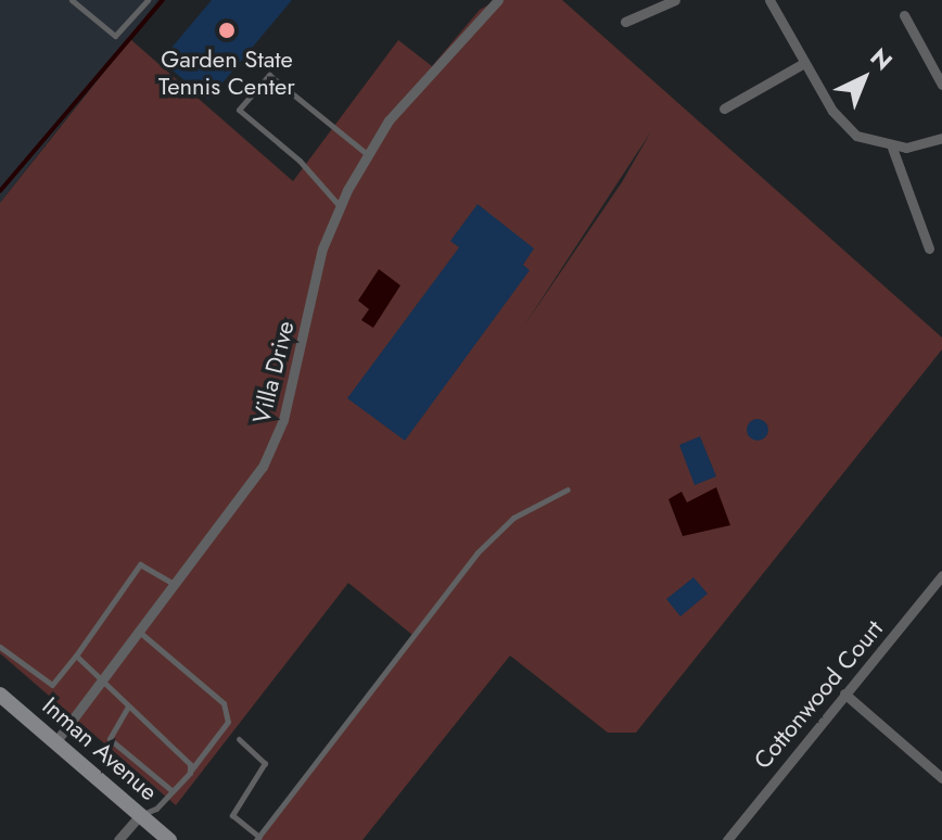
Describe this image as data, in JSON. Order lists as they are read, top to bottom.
{
  "streets": {
    "main road": ["Inman Avenue"],
    "street": ["Villa Drive", "Cottonwood Court"]
  },
  "crossings": [
    ["Villa Drive", "Inman Avenue"]
  ],
  "places": ["Garden State Tennis Center"],
  "north": "top right"
}
